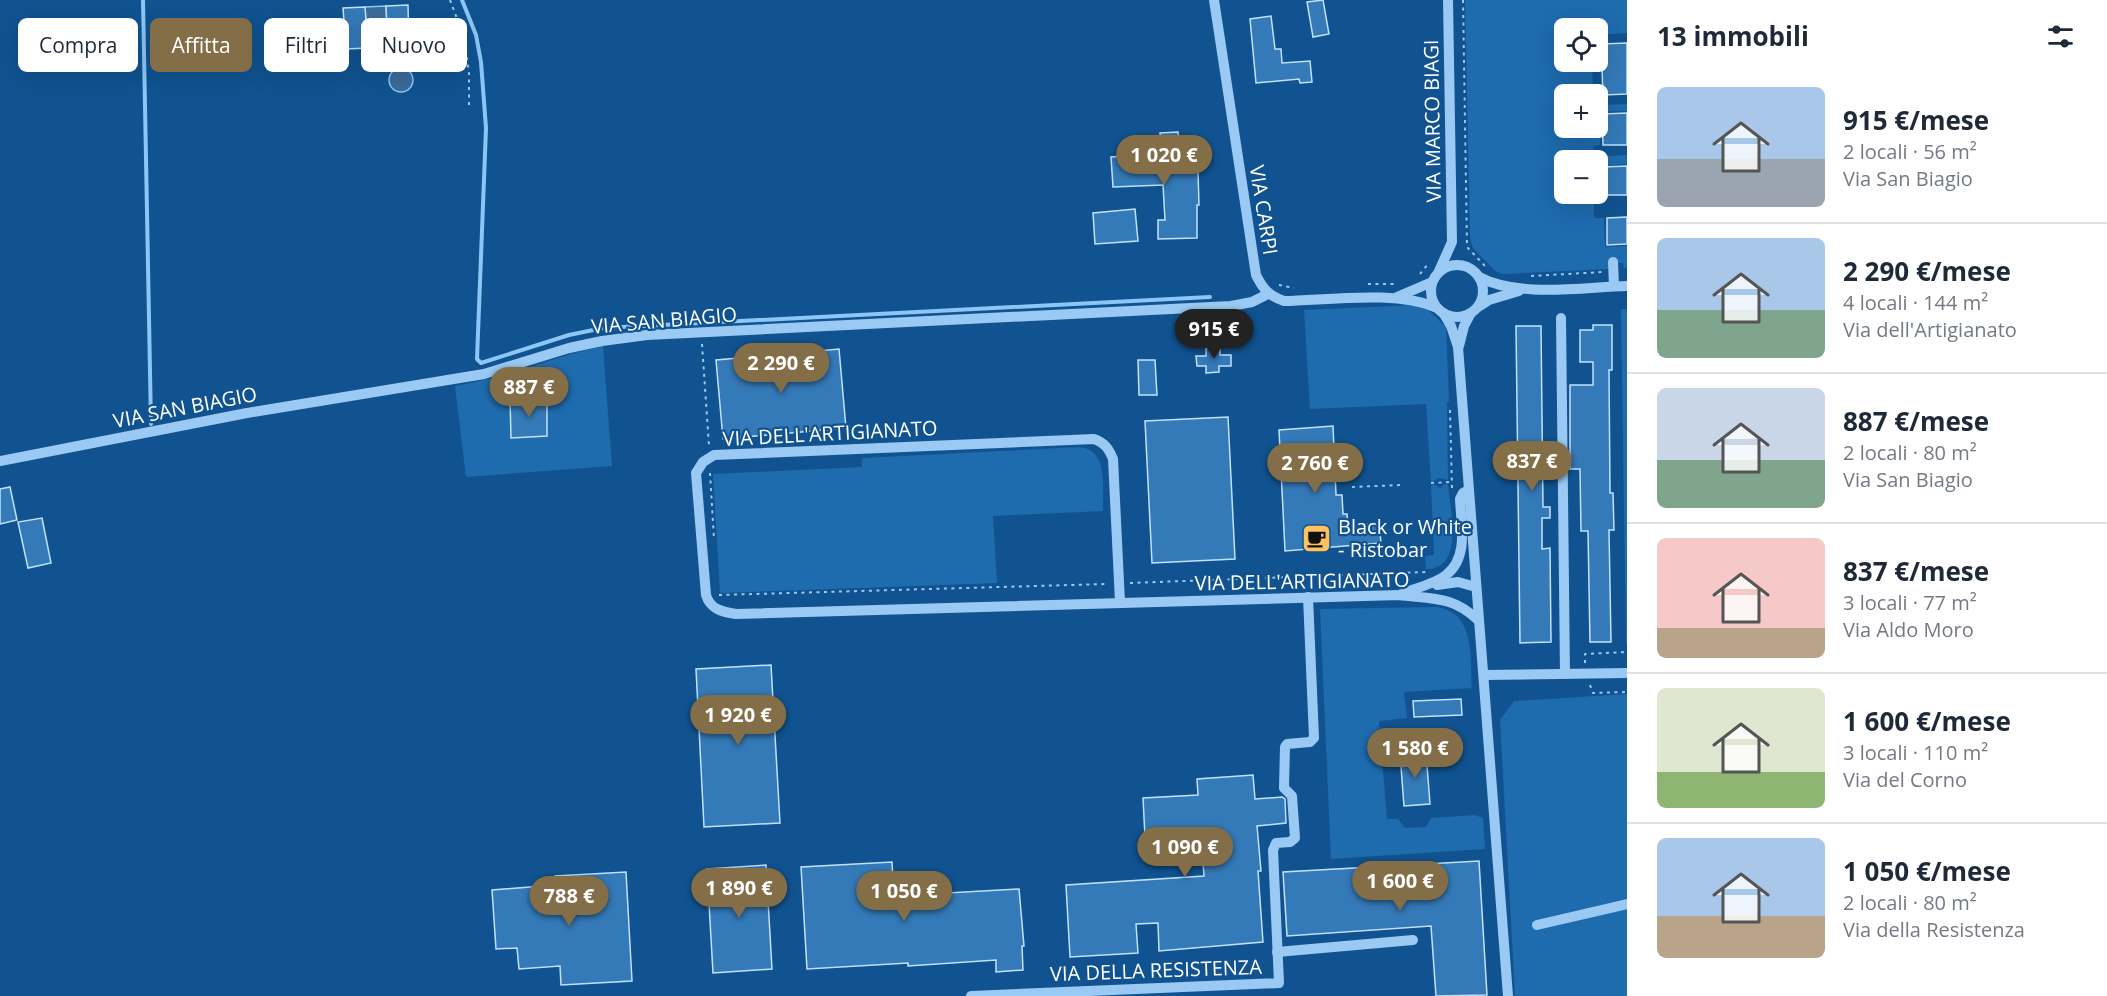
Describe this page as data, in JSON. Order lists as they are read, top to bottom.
{
  "streets": {
    "street": [
      "VIA MARCO BIAGI",
      "VIA CARPI",
      "VIA SAN BIAGIO",
      "VIA DELL'ARTIGIANATO",
      "VIA DELLA RESISTENZA"
    ]
  },
  "crossings": [
    ["VIA CARPI", "VIA SAN BIAGIO"]
  ],
  "places": {
    "cafe": ["Black or White - Ristobar"]
  },
  "page": {
    "heading": "13 immobili",
    "map_buttons": ["+", "−"],
    "chip": [
      "Compra",
      "Affitta",
      "Filtri",
      "Nuovo"
    ],
    "list": [
      {
        "name": "915 €/mese",
        "note": "2 locali · 56 m² · Via San Biagio"
      },
      {
        "name": "2 290 €/mese",
        "note": "4 locali · 144 m² · Via dell'Artigianato"
      },
      {
        "name": "887 €/mese",
        "note": "2 locali · 80 m² · Via San Biagio"
      },
      {
        "name": "837 €/mese",
        "note": "3 locali · 77 m² · Via Aldo Moro"
      },
      {
        "name": "1 600 €/mese",
        "note": "3 locali · 110 m² · Via del Corno"
      },
      {
        "name": "1 050 €/mese",
        "note": "2 locali · 80 m² · Via della Resistenza"
      }
    ],
    "price": [
      "1 020 €",
      "915 €",
      "2 290 €",
      "887 €",
      "837 €",
      "2 760 €",
      "1 920 €",
      "1 580 €",
      "1 090 €",
      "1 600 €",
      "1 890 €",
      "1 050 €",
      "788 €"
    ]
  }
}
